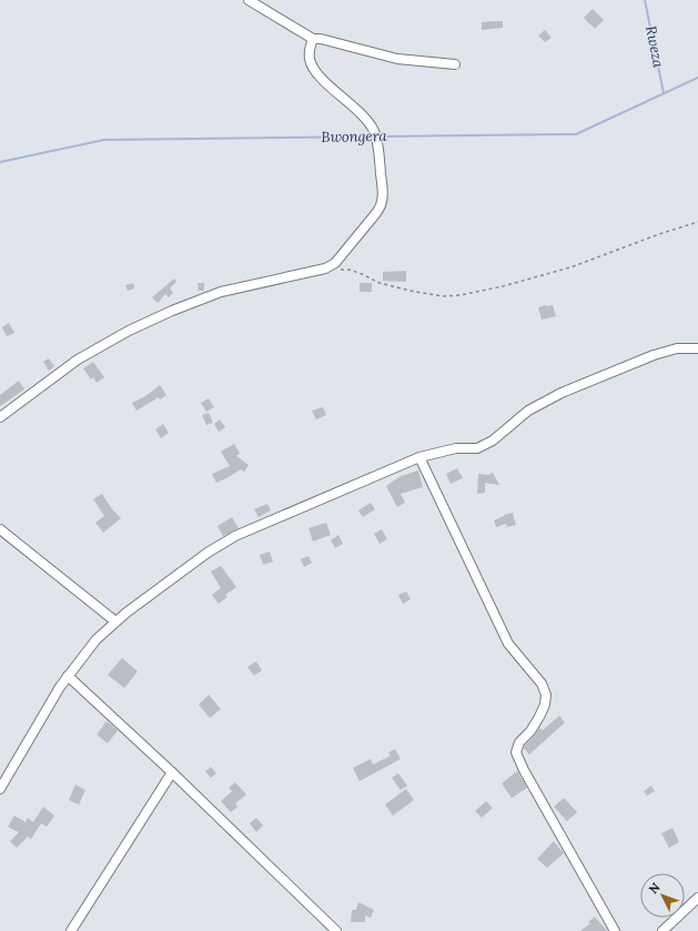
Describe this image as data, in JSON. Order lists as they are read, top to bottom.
{
  "water": ["Rweza", "Bwongera"],
  "north": "top left"
}
